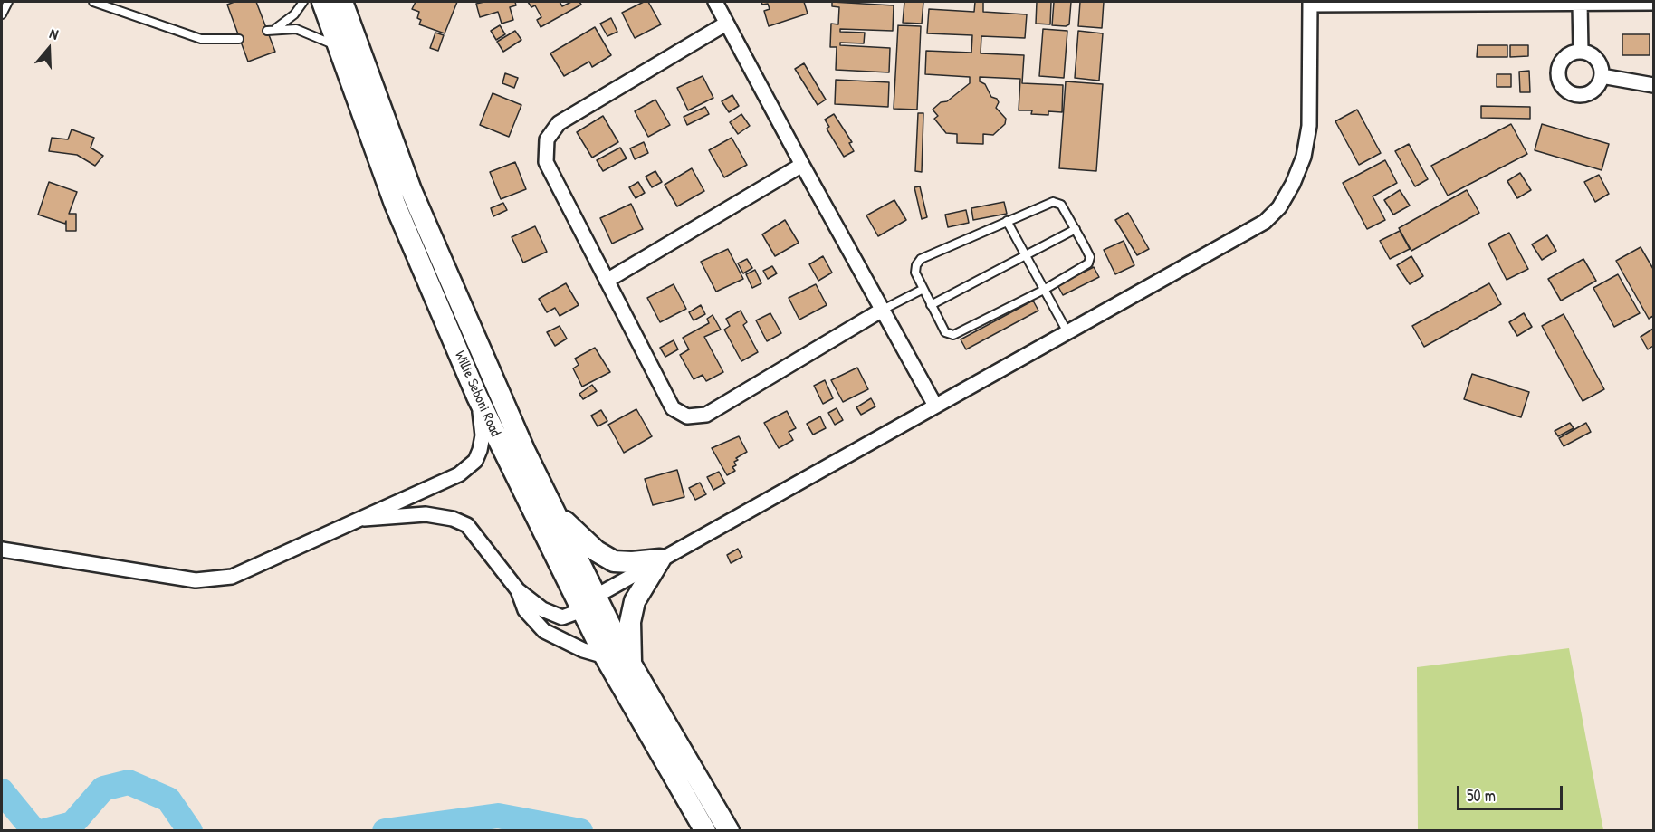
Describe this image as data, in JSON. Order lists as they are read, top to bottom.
{
  "streets": {
    "main road": ["Willie Seboni Road"]
  },
  "scale_bar": "50 m",
  "north": "top"
}
